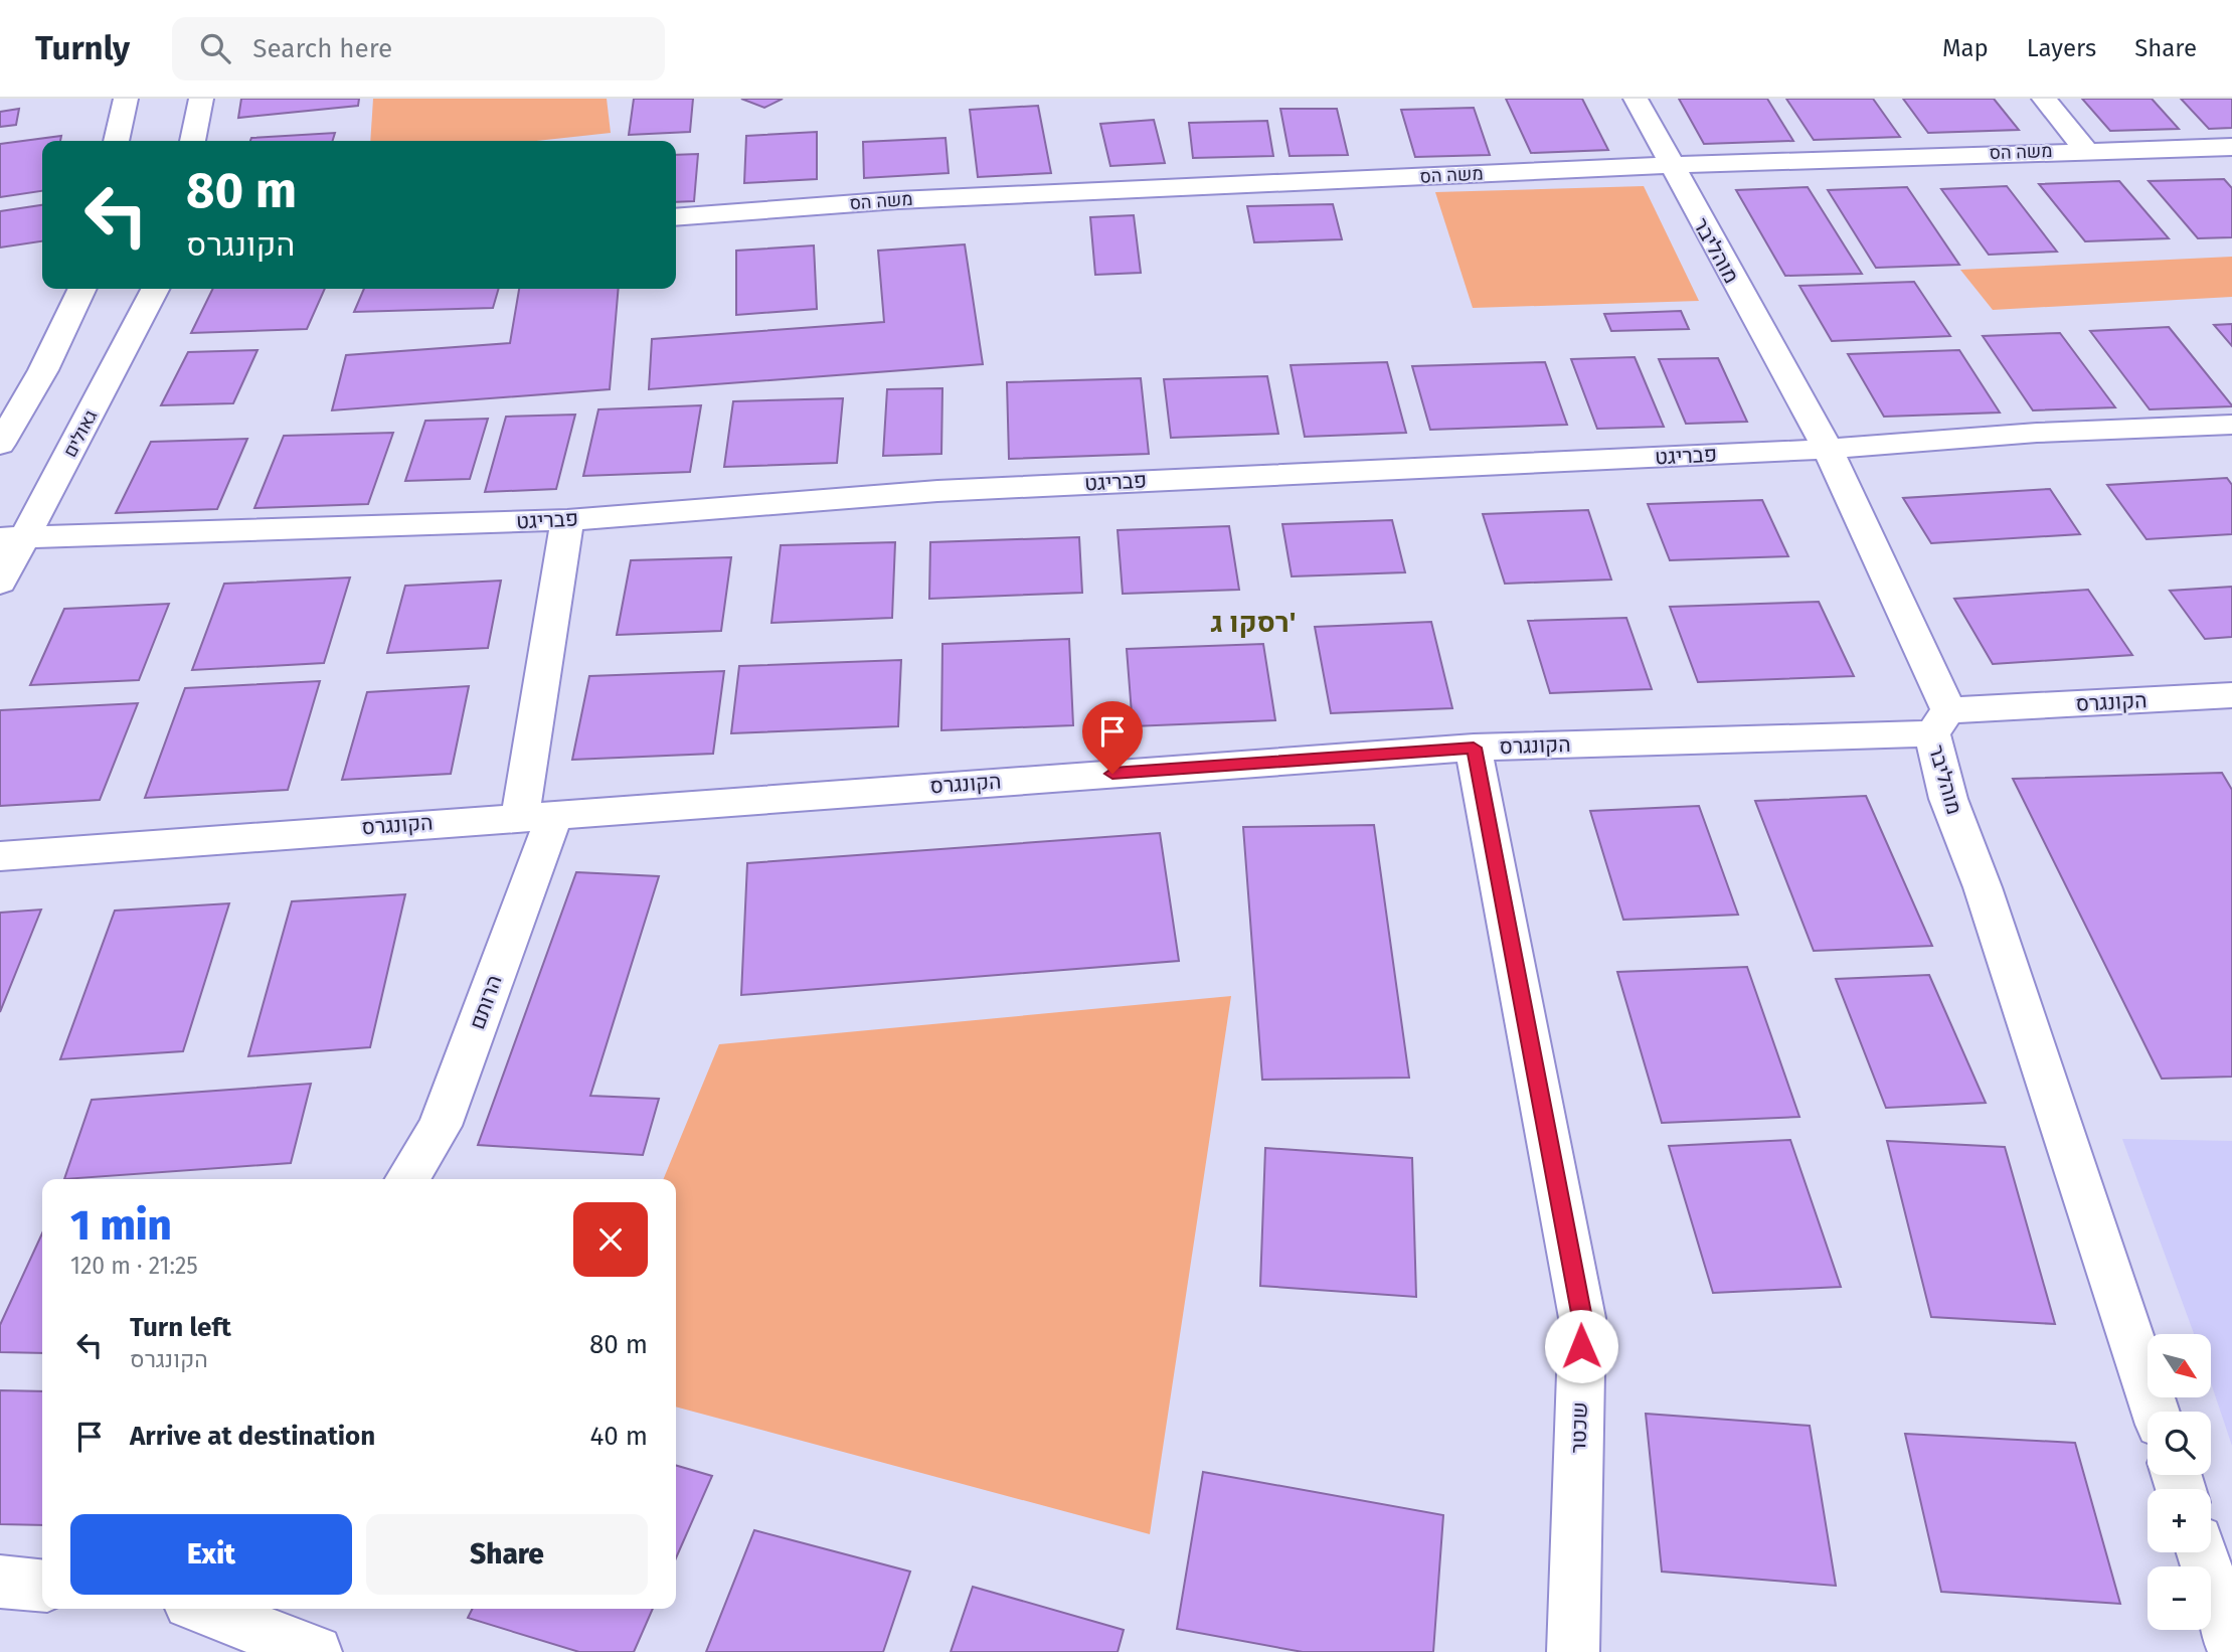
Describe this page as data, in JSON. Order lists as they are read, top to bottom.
{
  "streets": {
    "street": [
      "משה הס",
      "מוהליבר",
      "גאולים",
      "פבריגט",
      "הקונגרס",
      "הרותם",
      "שכטר"
    ]
  },
  "crossings": [
    ["משה הס", "מוהליבר"],
    ["מוהליבר", "פבריגט"],
    ["מוהליבר", "הקונגרס"],
    ["גאולים", "פבריגט"],
    ["פבריגט", "הרותם"],
    ["הקונגרס", "הרותם"],
    ["הקונגרס", "שכטר"]
  ],
  "districts": ["רסקו ג'"],
  "north": "bottom right",
  "page": {
    "header": "Turnly",
    "search": "Search here",
    "nav": ["Map", "Layers", "Share"],
    "turn": ["80 m", "הקונגרס"],
    "heading": ["1 min", "120 m · 21:25"],
    "list": [
      {
        "name": "Turn left",
        "note": "הקונגרס",
        "value": "80 m"
      },
      {
        "name": "Arrive at destination",
        "value": "40 m"
      }
    ],
    "map_buttons": ["+", "−"],
    "buttons": ["Exit", "Share"]
  }
}
